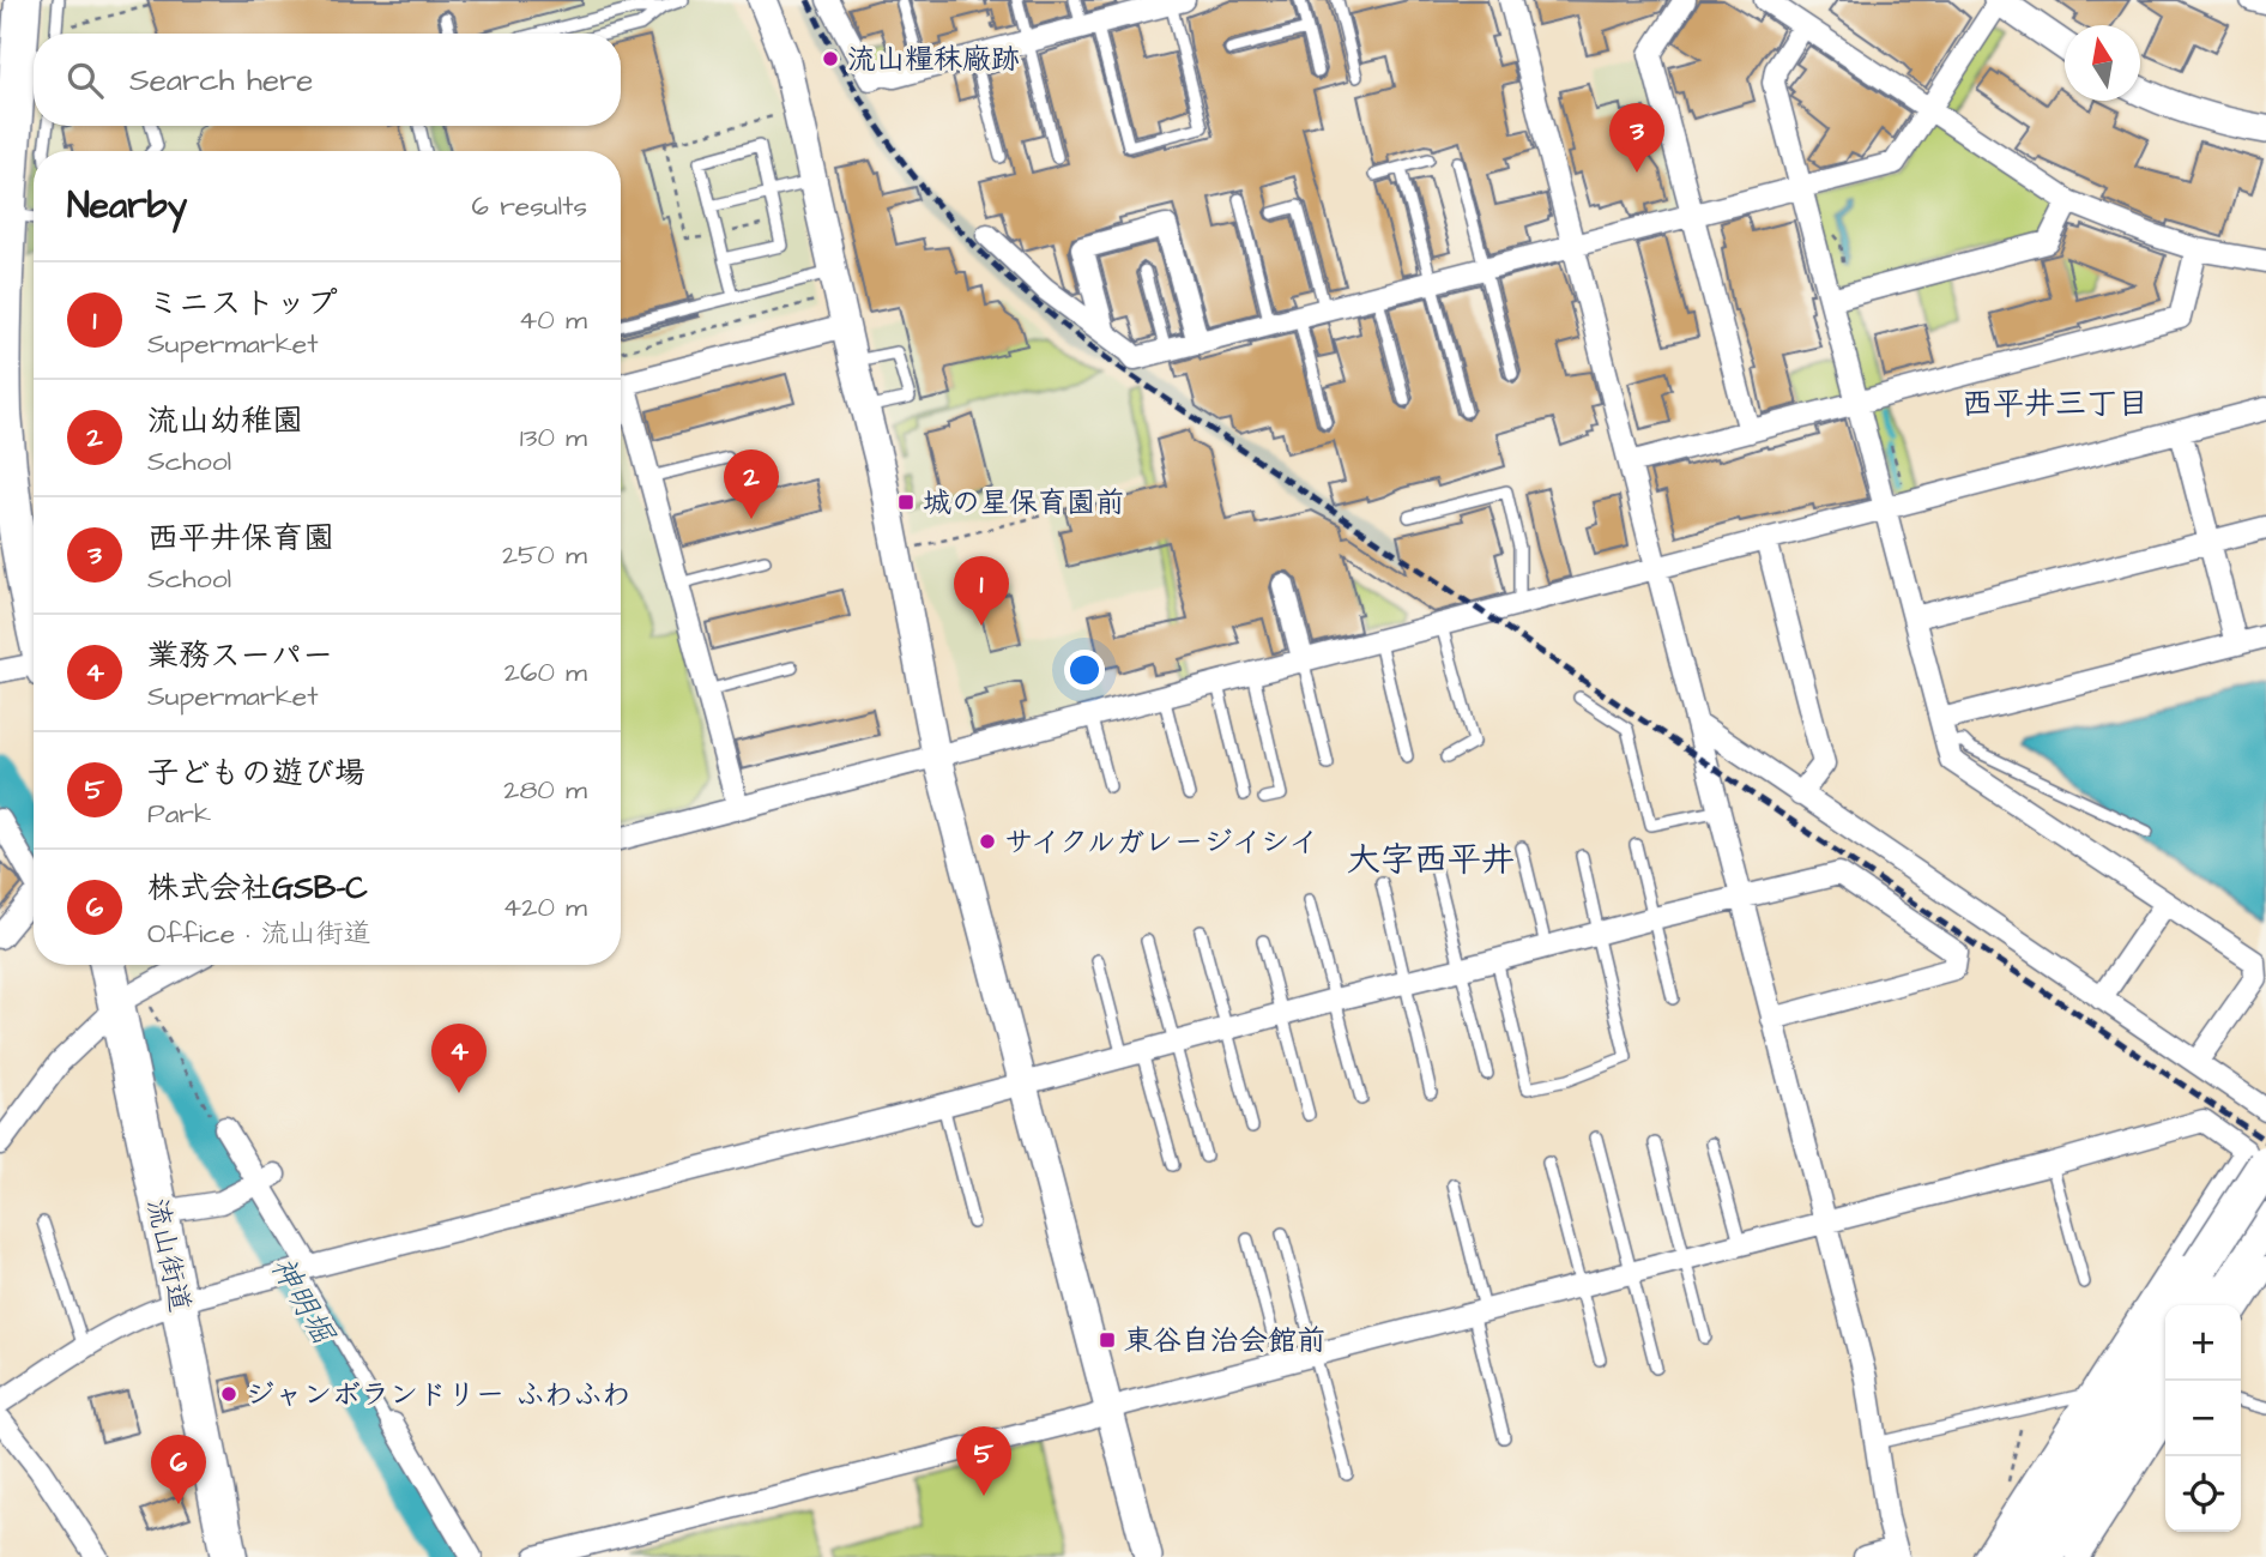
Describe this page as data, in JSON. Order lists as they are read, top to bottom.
{
  "streets": {
    "main road": ["流山街道"]
  },
  "districts": ["西平井三丁目", "大字西平井"],
  "water": ["神明堀"],
  "places": {
    "other": ["流山糧秣廠跡", "サイクルガレージイシイ", "ジャンボランドリー ふわふわ"],
    "transit": ["城の星保育園前", "東谷自治会館前"]
  },
  "north": "top",
  "page": {
    "search": "Search here",
    "pins": [
      "3",
      "2",
      "1",
      "4",
      "5",
      "6"
    ],
    "heading": ["Nearby", "6 results"],
    "list": [
      {
        "mark": "1",
        "name": "ミニストップ",
        "note": "Supermarket",
        "value": "40 m"
      },
      {
        "mark": "2",
        "name": "流山幼稚園",
        "note": "School",
        "value": "130 m"
      },
      {
        "mark": "3",
        "name": "西平井保育園",
        "note": "School",
        "value": "250 m"
      },
      {
        "mark": "4",
        "name": "業務スーパー",
        "note": "Supermarket",
        "value": "260 m"
      },
      {
        "mark": "5",
        "name": "子どもの遊び場",
        "note": "Park",
        "value": "280 m"
      },
      {
        "mark": "6",
        "name": "株式会社GSB-C",
        "note": "Office · 流山街道",
        "value": "420 m"
      }
    ],
    "map_buttons": ["+", "−"]
  }
}
